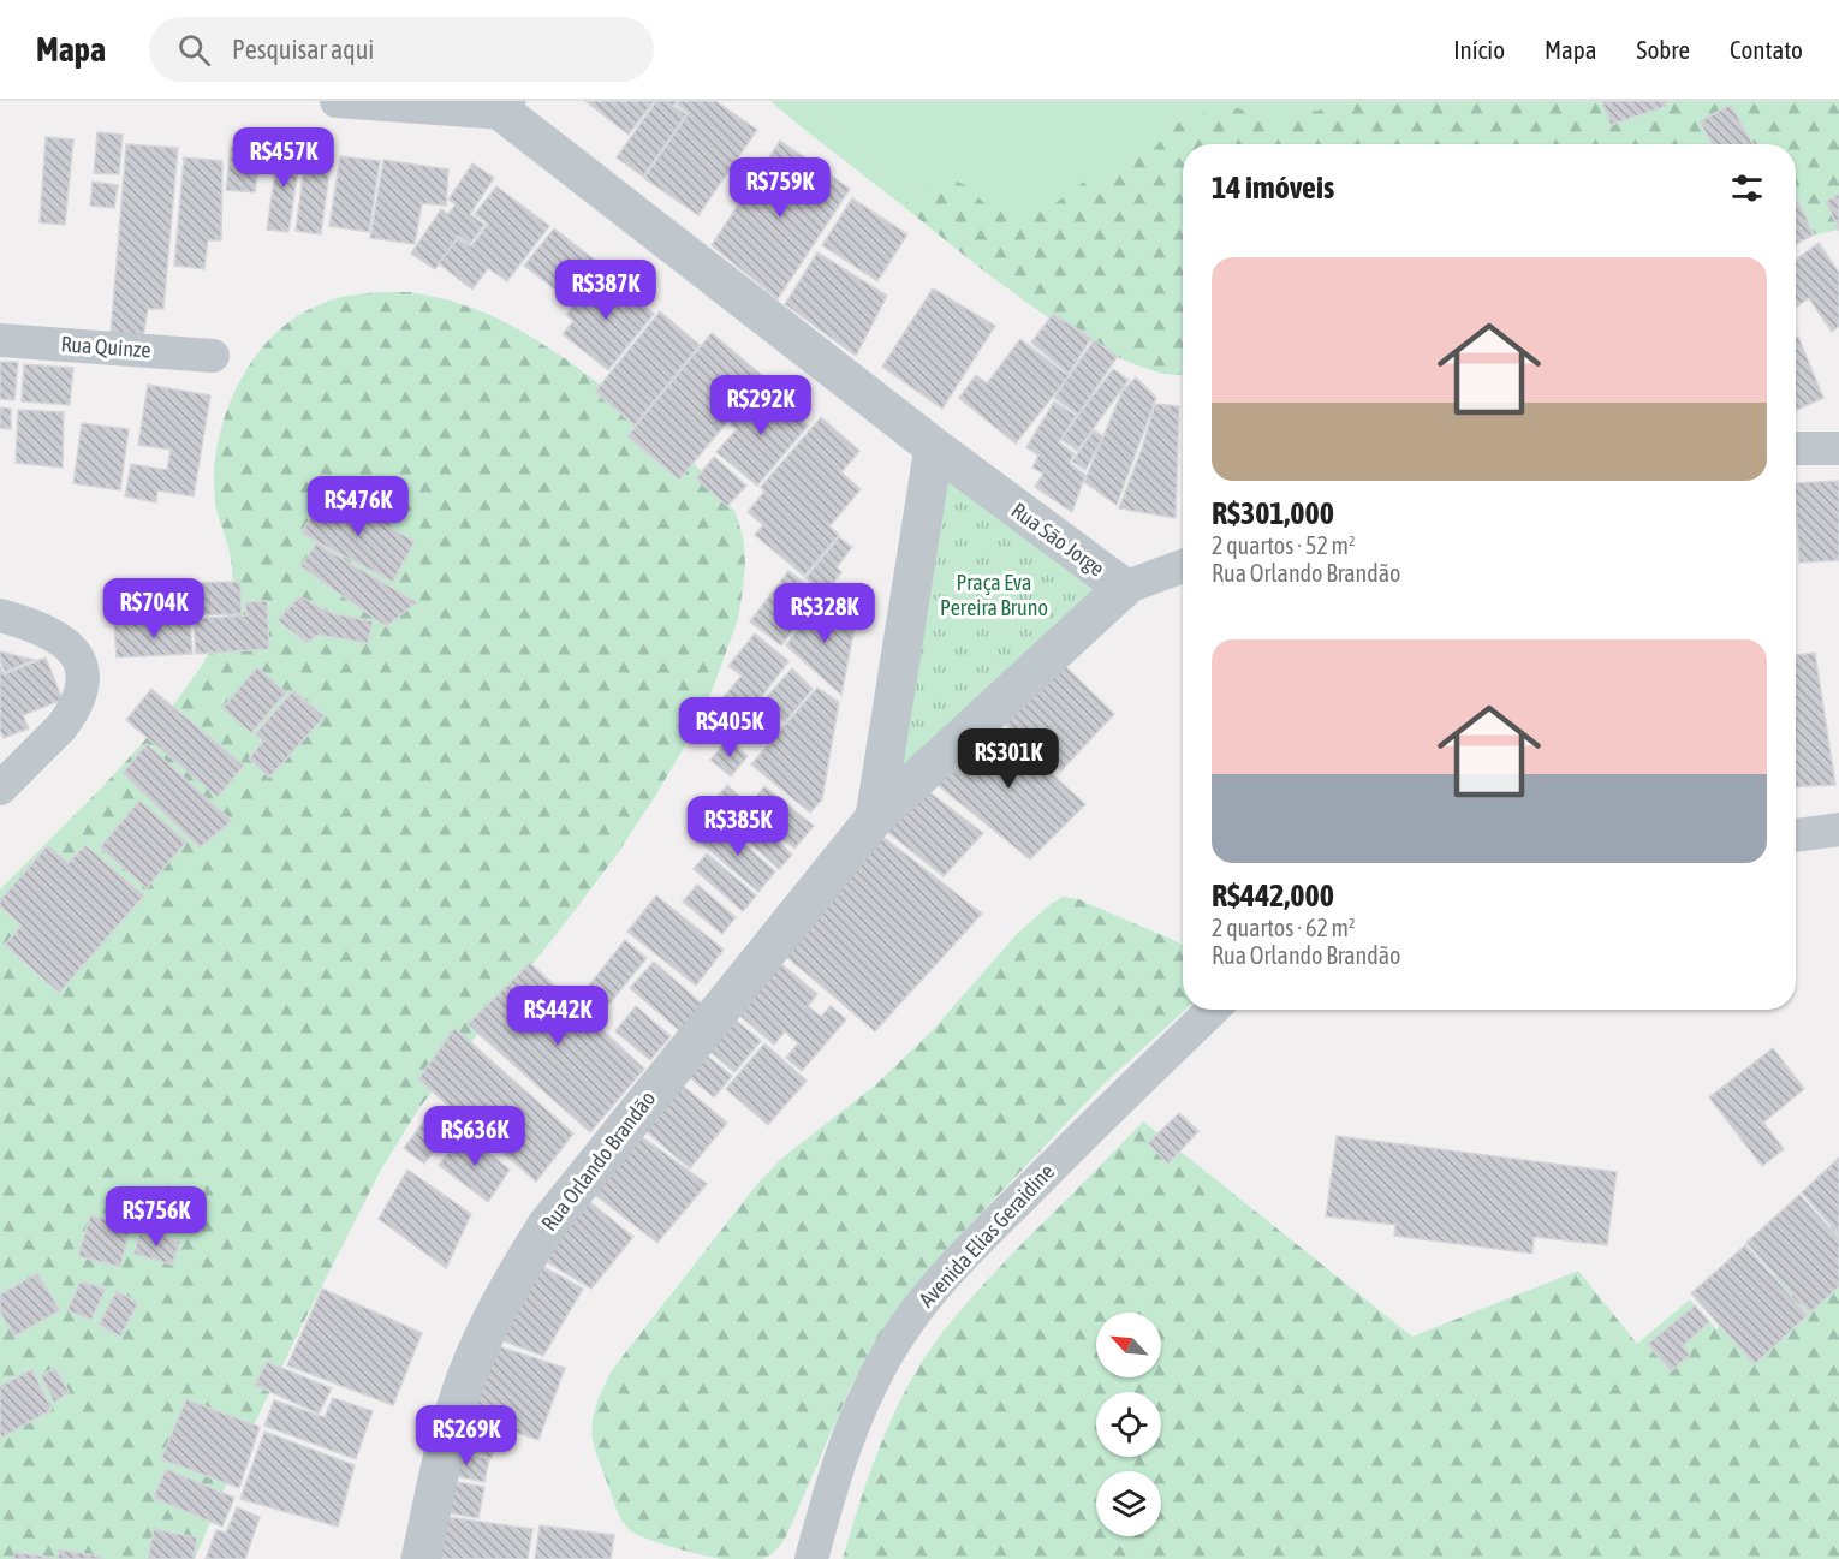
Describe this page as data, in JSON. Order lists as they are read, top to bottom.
{
  "streets": {
    "street": [
      "Rua Quinze",
      "Rua São Jorge",
      "Rua Orlando Brandão",
      "Avenida Elias Geraidine"
    ]
  },
  "crossings": [
    ["Rua São Jorge", "Rua Orlando Brandão"]
  ],
  "parks": ["Praça Eva Pereira Bruno"],
  "north": "top left",
  "page": {
    "header": "Mapa",
    "search": "Pesquisar aqui",
    "nav": [
      "Início",
      "Mapa",
      "Sobre",
      "Contato"
    ],
    "price": [
      "R$457K",
      "R$759K",
      "R$387K",
      "R$292K",
      "R$476K",
      "R$704K",
      "R$328K",
      "R$405K",
      "R$301K",
      "R$385K",
      "R$442K",
      "R$636K",
      "R$756K",
      "R$269K"
    ],
    "heading": "14 imóveis",
    "list": [
      {
        "name": "R$301,000",
        "note": "2 quartos · 52 m² · Rua Orlando Brandão"
      },
      {
        "name": "R$442,000",
        "note": "2 quartos · 62 m² · Rua Orlando Brandão"
      }
    ]
  }
}
